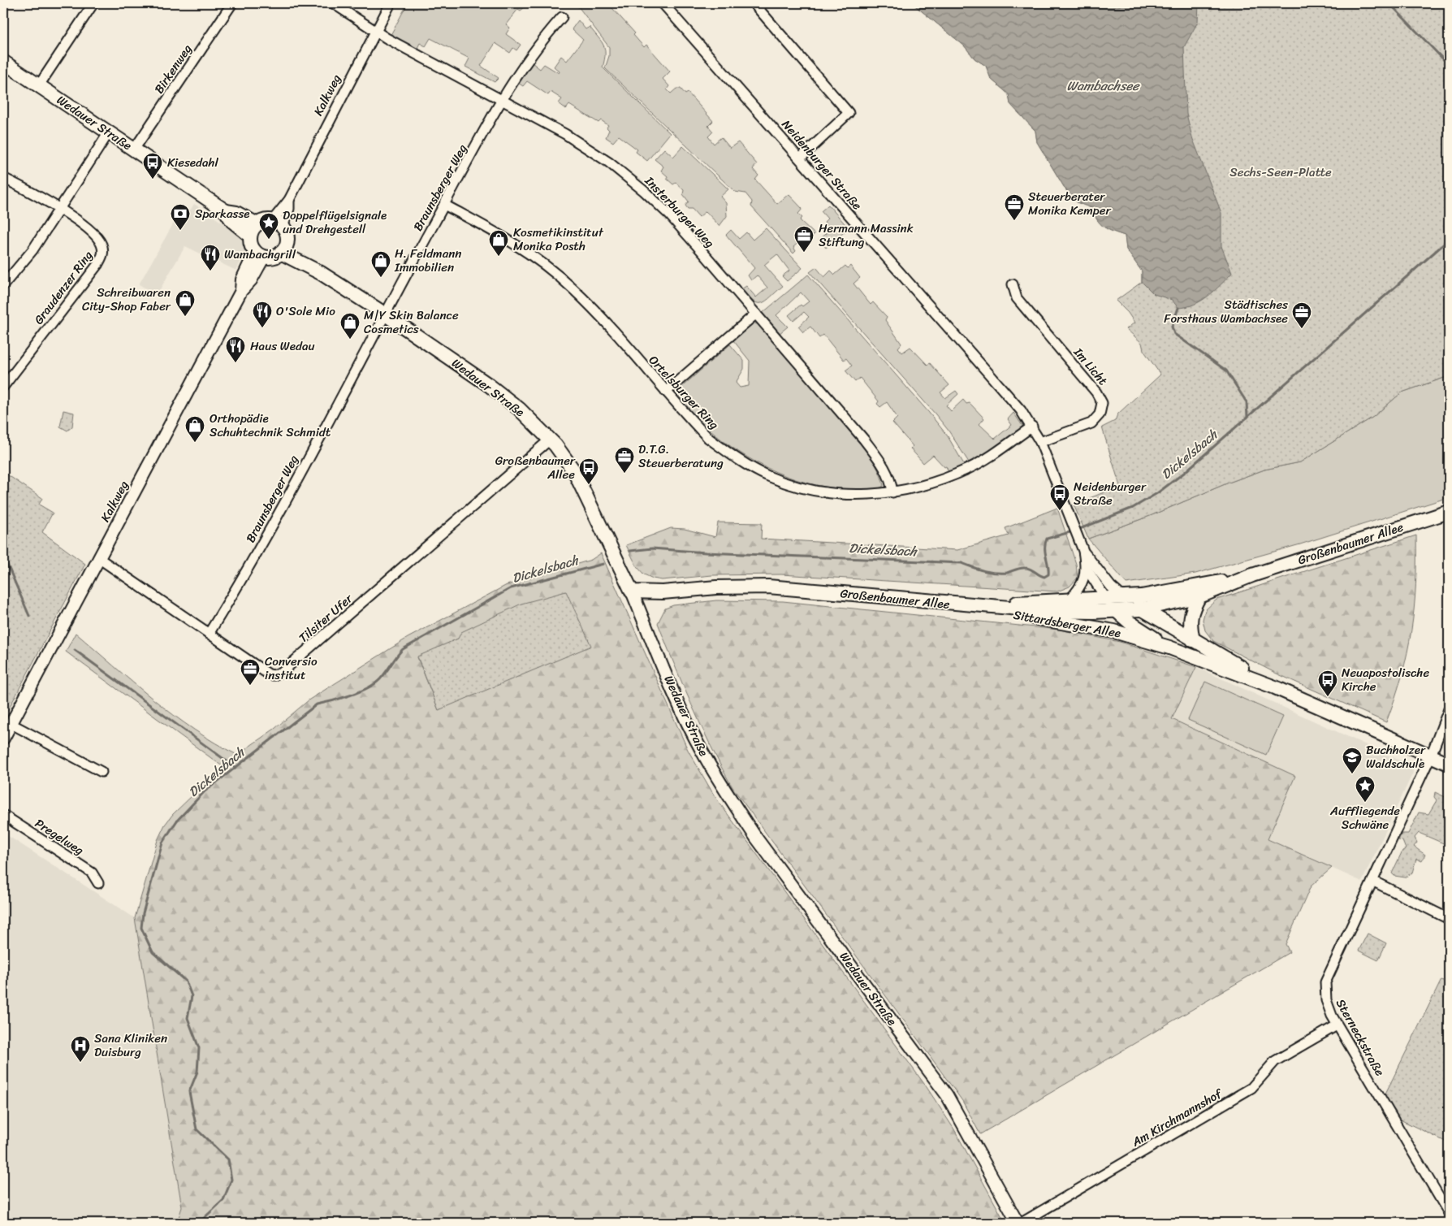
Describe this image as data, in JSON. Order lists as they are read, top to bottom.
{
  "streets": {
    "main road": ["Wedauer Straße", "Großenbaumer Allee", "Sittardsberger Allee"],
    "street": [
      "Birkenweg",
      "Kalkweg",
      "Neidenburger Straße",
      "Braunsberger Weg",
      "Insterburger Weg",
      "Graudenzer Ring",
      "Im Licht",
      "Ortelsburger Ring",
      "Tilsiter Ufer",
      "Pregelweg",
      "Sterneckstraße",
      "Am Kirchmannshof"
    ]
  },
  "crossings": [
    ["Birkenweg", "Wedauer Straße"],
    ["Kalkweg", "Wedauer Straße"],
    ["Kalkweg", "Insterburger Weg"],
    ["Kalkweg", "Tilsiter Ufer"],
    ["Wedauer Straße", "Braunsberger Weg"],
    ["Wedauer Straße", "Großenbaumer Allee"],
    ["Wedauer Straße", "Tilsiter Ufer"],
    ["Neidenburger Straße", "Im Licht"],
    ["Neidenburger Straße", "Ortelsburger Ring"],
    ["Neidenburger Straße", "Großenbaumer Allee"],
    ["Neidenburger Straße", "Sittardsberger Allee"],
    ["Braunsberger Weg", "Insterburger Weg"],
    ["Braunsberger Weg", "Ortelsburger Ring"],
    ["Braunsberger Weg", "Tilsiter Ufer"],
    ["Insterburger Weg", "Ortelsburger Ring"],
    ["Großenbaumer Allee", "Sittardsberger Allee"],
    ["Sittardsberger Allee", "Sterneckstraße"],
    ["Sterneckstraße", "Am Kirchmannshof"]
  ],
  "water": ["Wambachsee", "Dickelsbach"],
  "parks": ["Sechs-Seen-Platte"],
  "places": {
    "bus stop": [
      "Kiesedahl",
      "Großenbaumer Allee",
      "Neidenburger Straße",
      "Neuapostolische Kirche"
    ],
    "office": [
      "Steuerberater Monika Kemper",
      "Hermann Massink Stiftung",
      "Städtisches Forsthaus Wambachsee",
      "D.T.G. Steuerberatung",
      "Conversio institut"
    ],
    "bank": ["Sparkasse"],
    "place": ["Doppelflügelsignale und Drehgestell", "Auffliegende Schwäne"],
    "shop": [
      "Kosmetikinstitut Monika Posth",
      "H. Feldmann Immobilien",
      "Schreibwaren City-Shop Faber",
      "M|Y Skin Balance Cosmetics",
      "Orthopädie Schuhtechnik Schmidt"
    ],
    "restaurant": ["Wambachgrill", "O'Sole Mio", "Haus Wedau"],
    "school or university": ["Buchholzer Waldschule"],
    "hospital": ["Sana Kliniken Duisburg"]
  }
}
